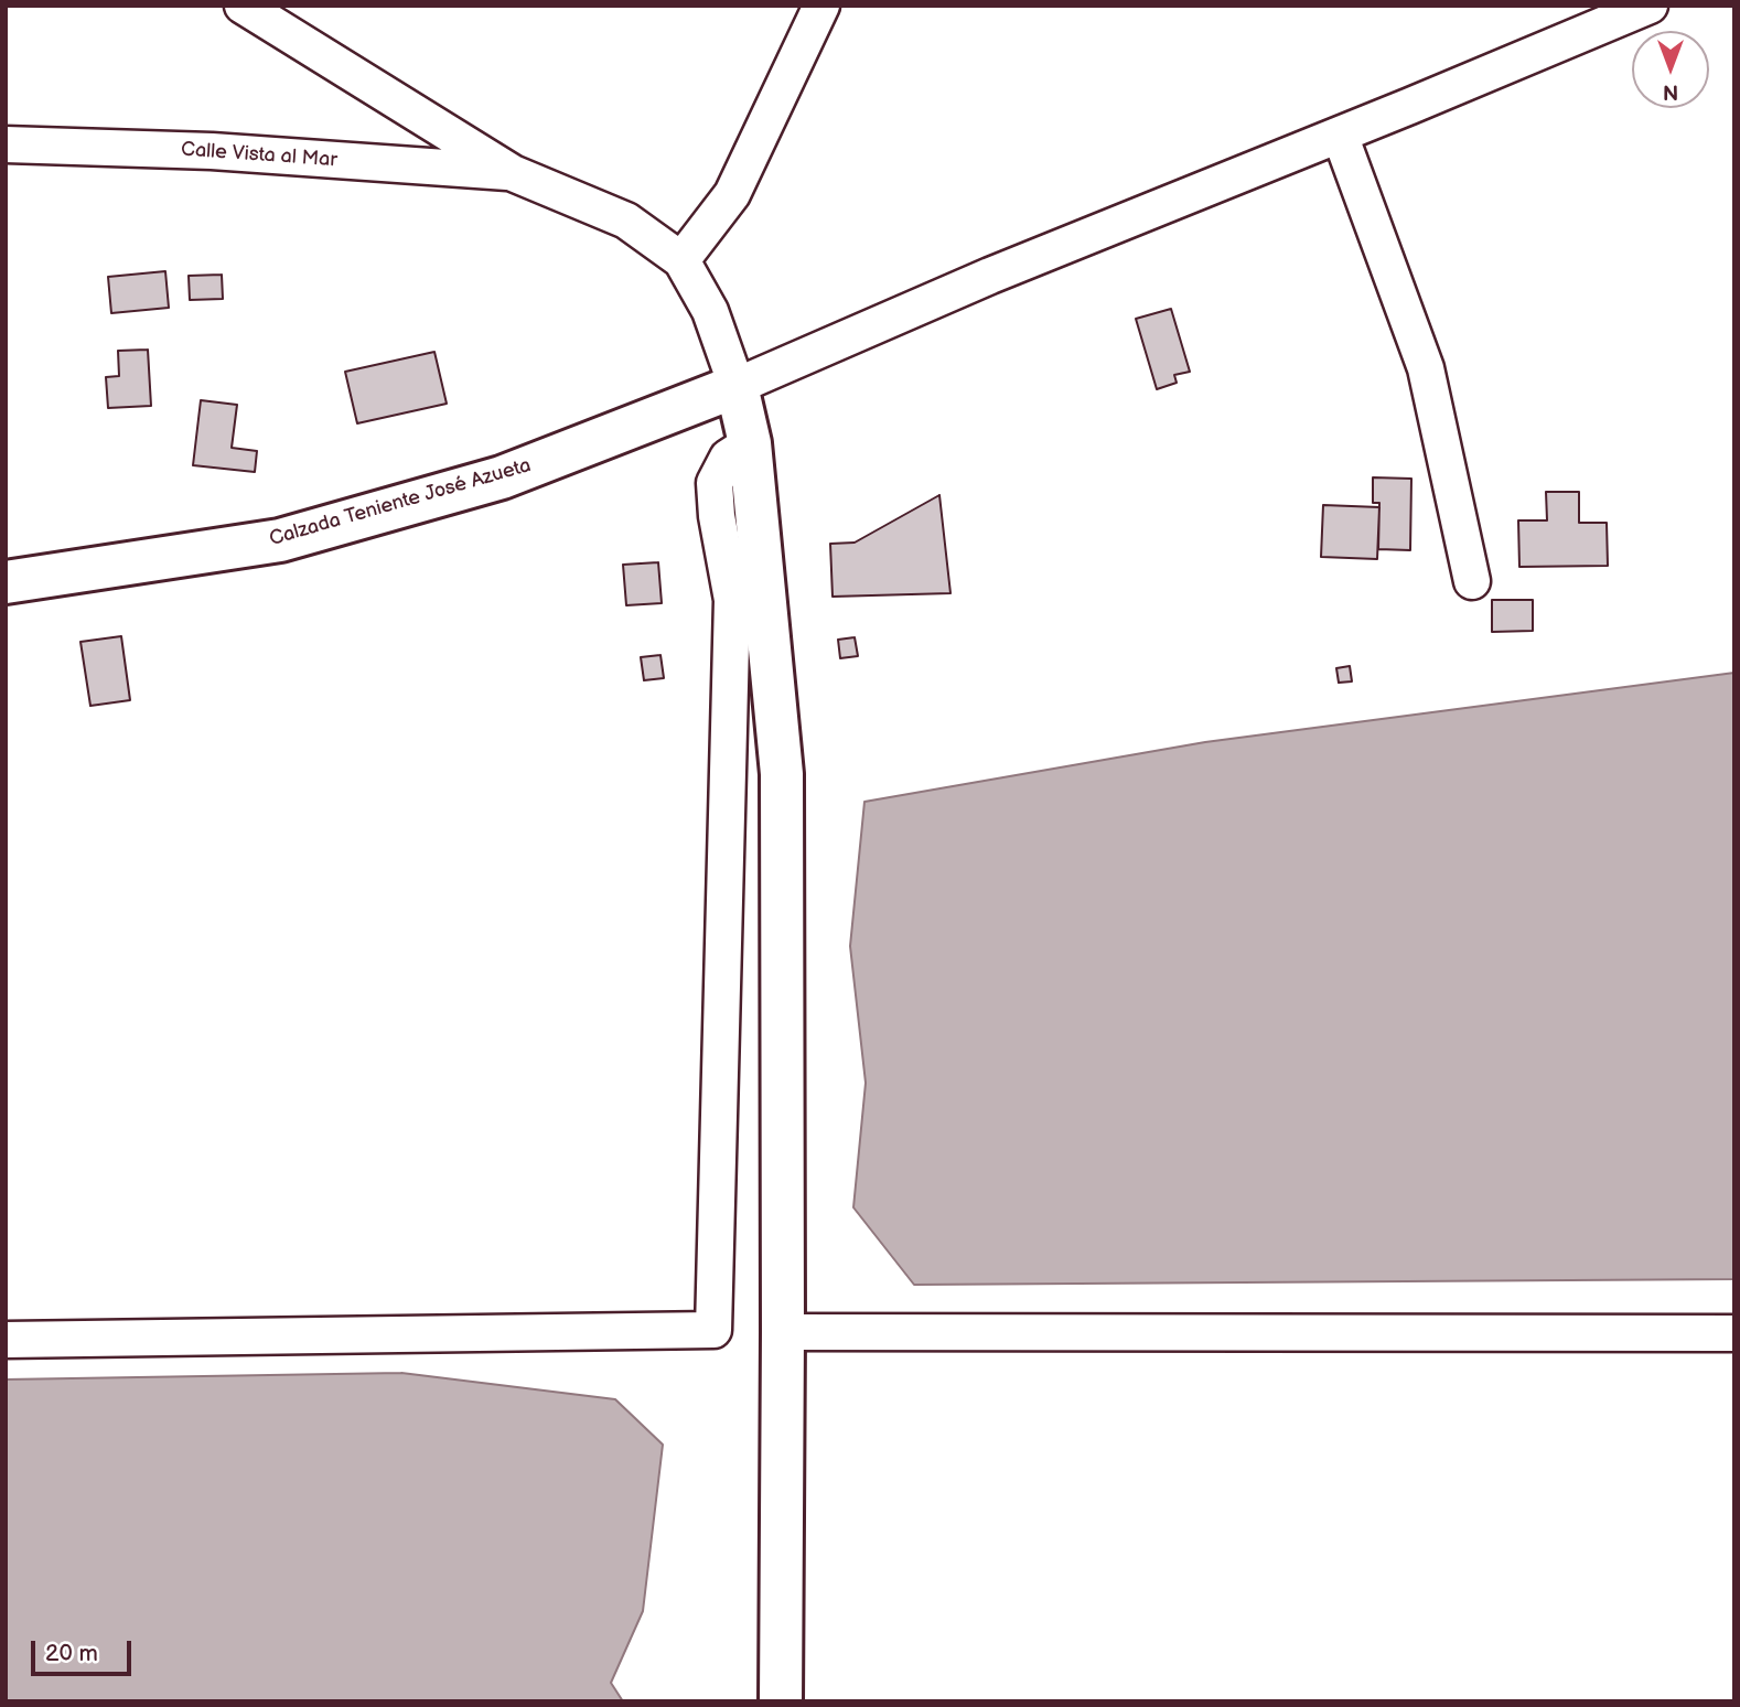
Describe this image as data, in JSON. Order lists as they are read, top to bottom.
{
  "streets": {
    "main road": ["Calzada Teniente José Azueta"],
    "street": ["Calle Vista al Mar"]
  },
  "scale_bar": "20 m",
  "north": "bottom"
}
